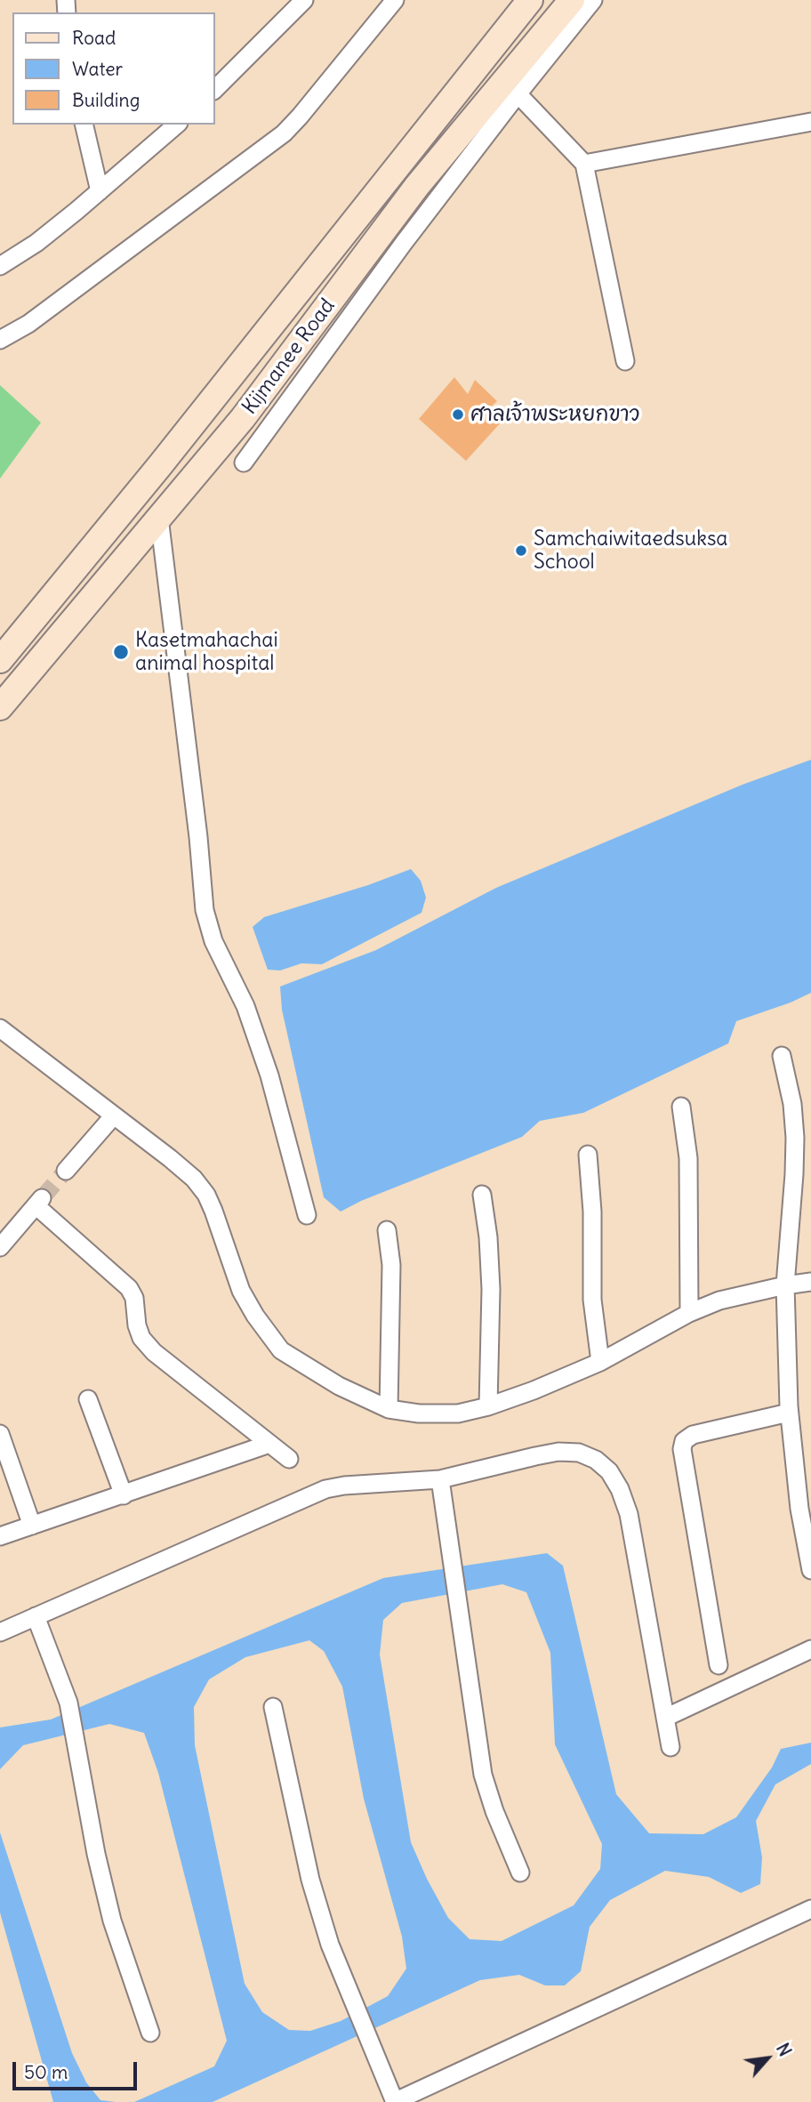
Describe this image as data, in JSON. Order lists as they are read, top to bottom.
{
  "streets": {
    "main road": ["Kijmanee Road"]
  },
  "places": ["ศาลเจ้าพระหยกขาว", "Samchaiwitaedsuksa School", "Kasetmahachai animal hospital"],
  "legend": ["Road", "Water", "Building"],
  "scale_bar": "50 m",
  "north": "top right"
}
